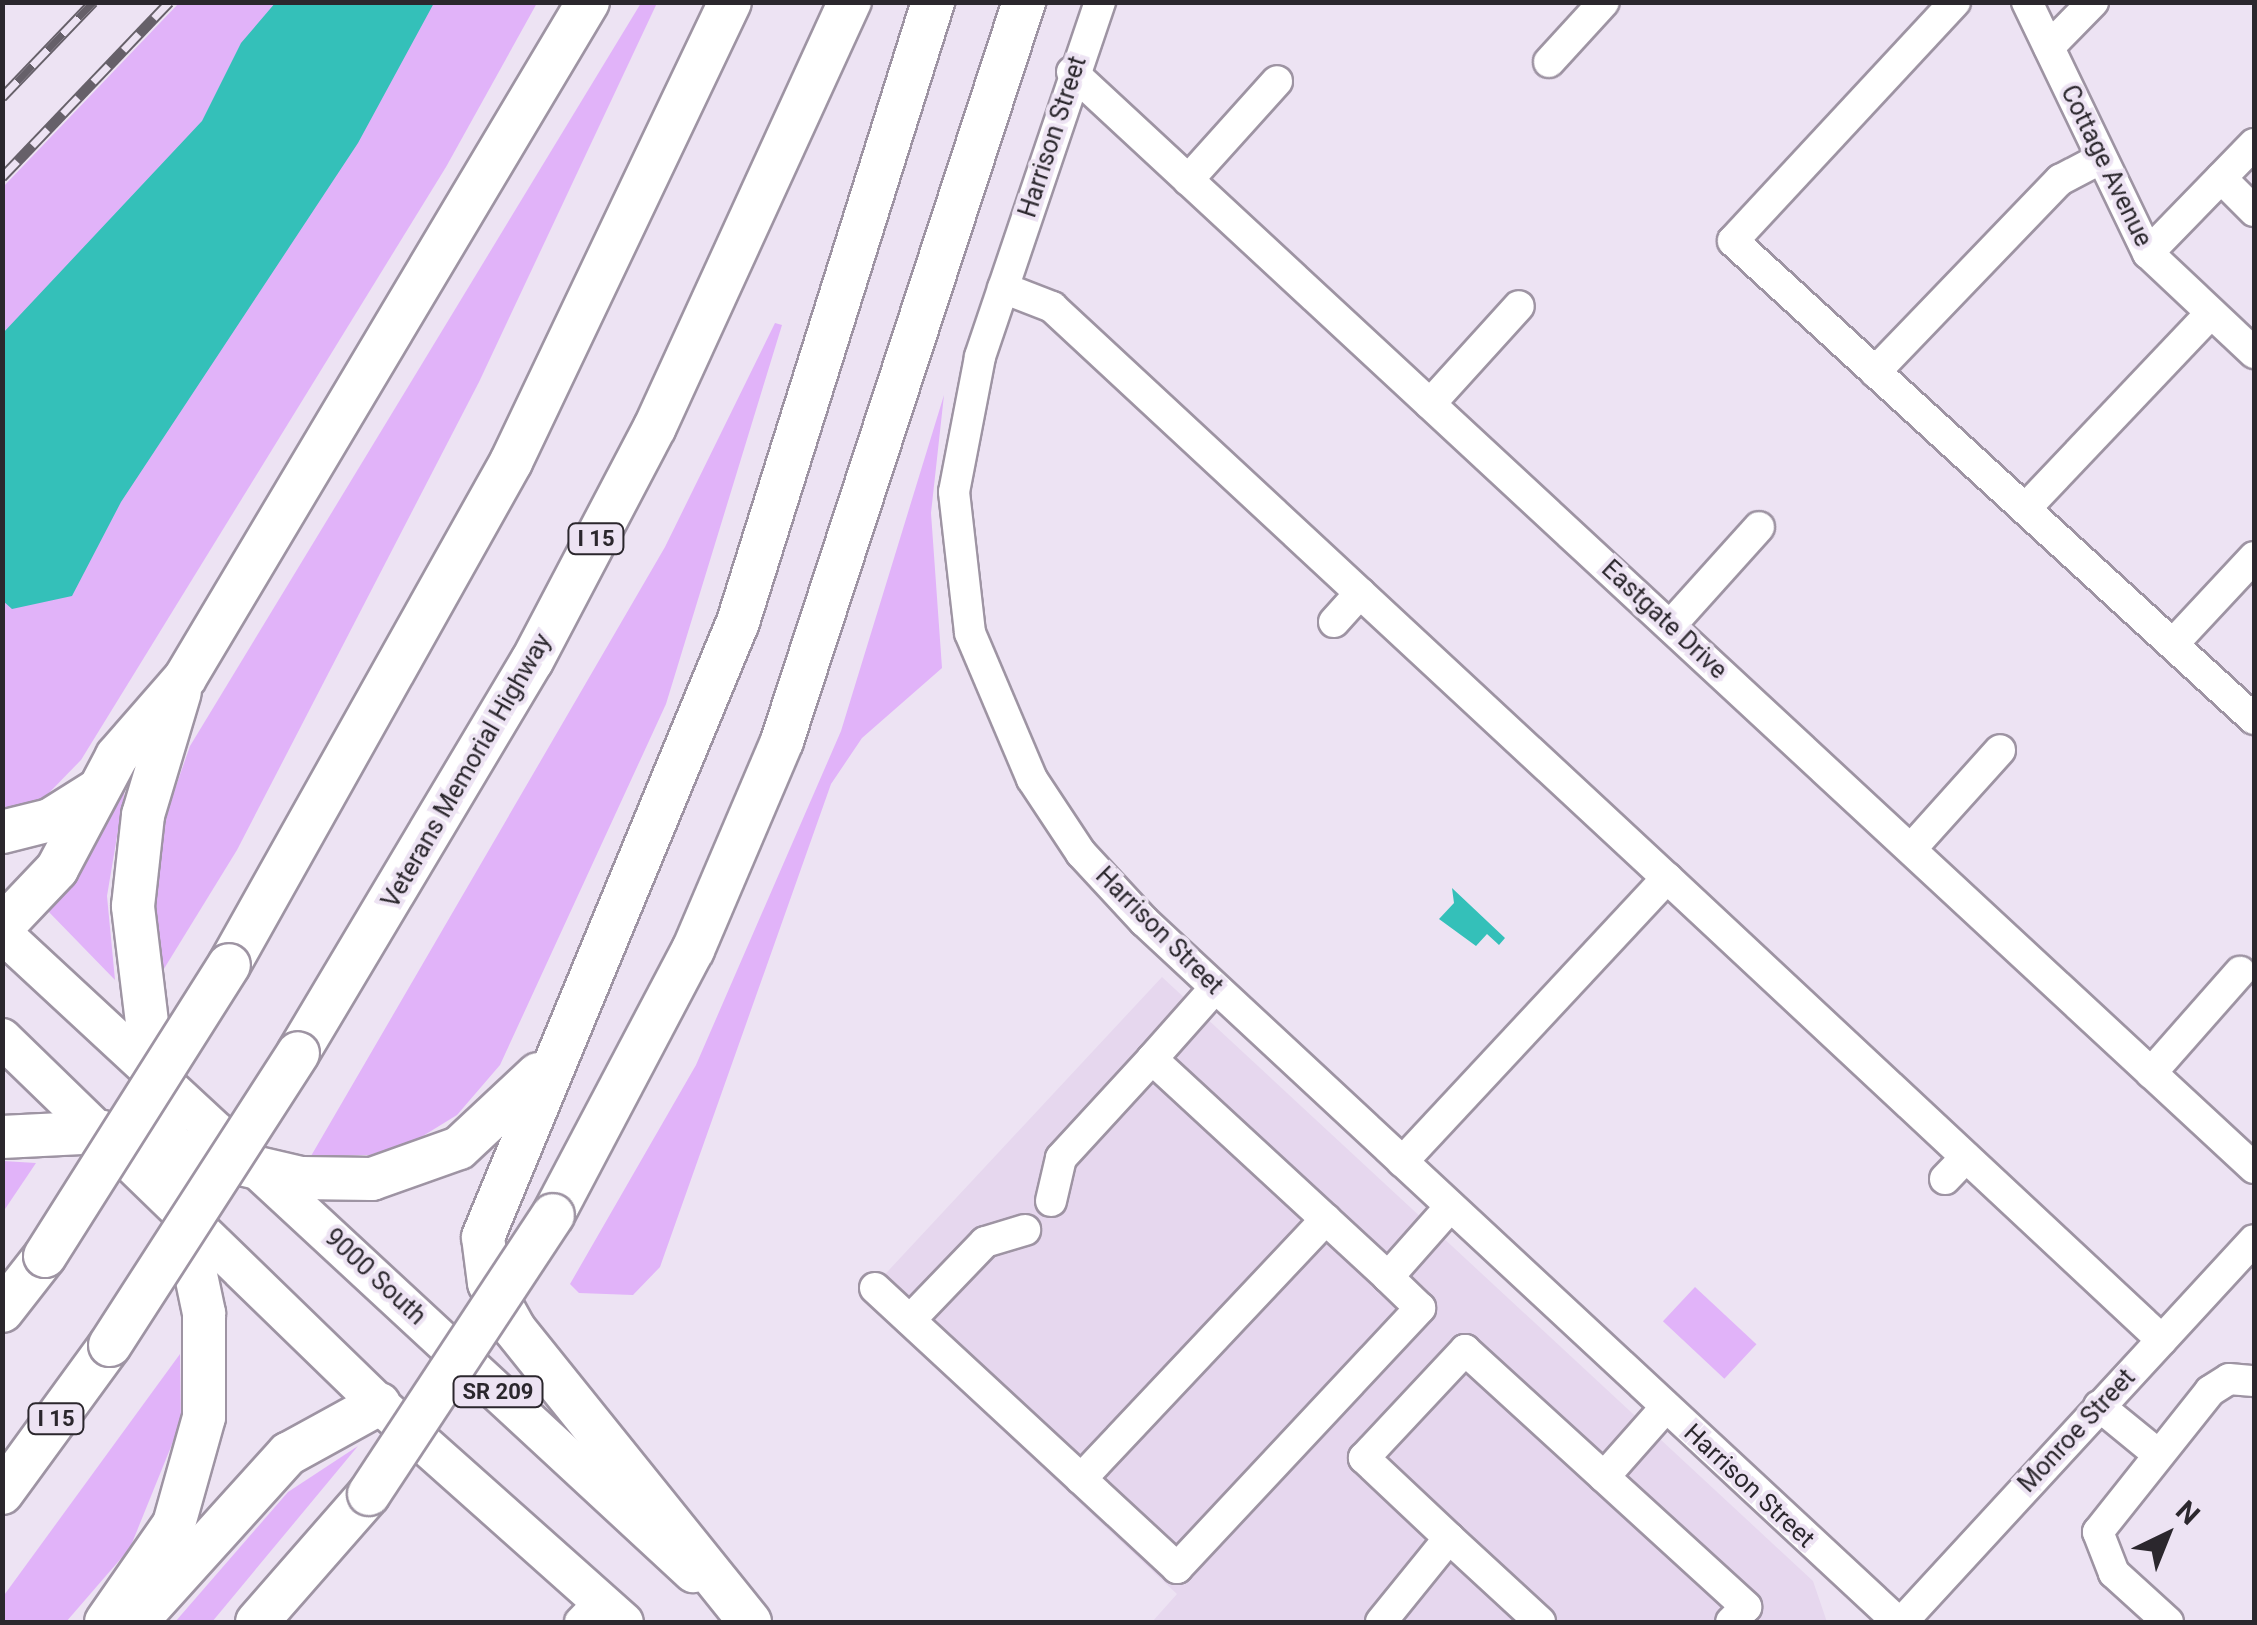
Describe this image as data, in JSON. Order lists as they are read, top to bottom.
{
  "streets": {
    "highway": ["I 15", "Veterans Memorial Highway"],
    "main road": ["9000 South", "SR 209"],
    "street": [
      "Harrison Street",
      "Cottage Avenue",
      "Eastgate Drive",
      "Monroe Street"
    ]
  },
  "crossings": [
    ["Harrison Street", "Eastgate Drive"],
    ["Harrison Street", "Monroe Street"]
  ],
  "north": "top right"
}
